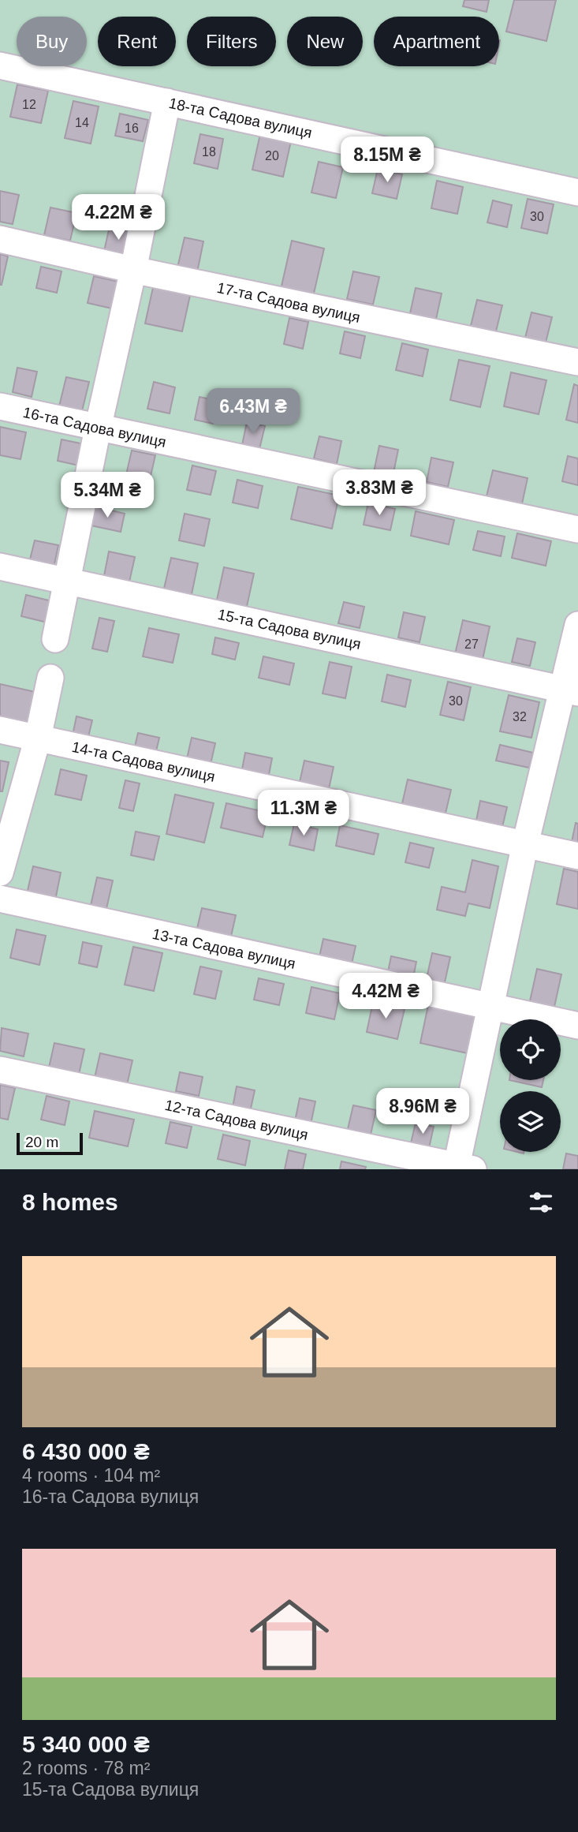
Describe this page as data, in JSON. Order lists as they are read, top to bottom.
{
  "streets": {
    "street": [
      "18-та Садова вулиця",
      "17-та Садова вулиця",
      "16-та Садова вулиця",
      "15-та Садова вулиця",
      "14-та Садова вулиця",
      "13-та Садова вулиця",
      "12-та Садова вулиця"
    ]
  },
  "house_numbers": [
    "12",
    "14",
    "16",
    "18",
    "20",
    "30",
    "27",
    "30",
    "32"
  ],
  "scale_bar": "20 m",
  "page": {
    "chip": [
      "Buy",
      "Rent",
      "Filters",
      "New",
      "Apartment"
    ],
    "price": [
      "8.15M ₴",
      "4.22M ₴",
      "6.43M ₴",
      "3.83M ₴",
      "5.34M ₴",
      "11.3M ₴",
      "4.42M ₴",
      "8.96M ₴"
    ],
    "scale": "20 m",
    "heading": "8 homes",
    "list": [
      {
        "name": "6 430 000 ₴",
        "note": "4 rooms · 104 m² · 16-та Садова вулиця"
      },
      {
        "name": "5 340 000 ₴",
        "note": "2 rooms · 78 m² · 15-та Садова вулиця"
      }
    ]
  }
}
